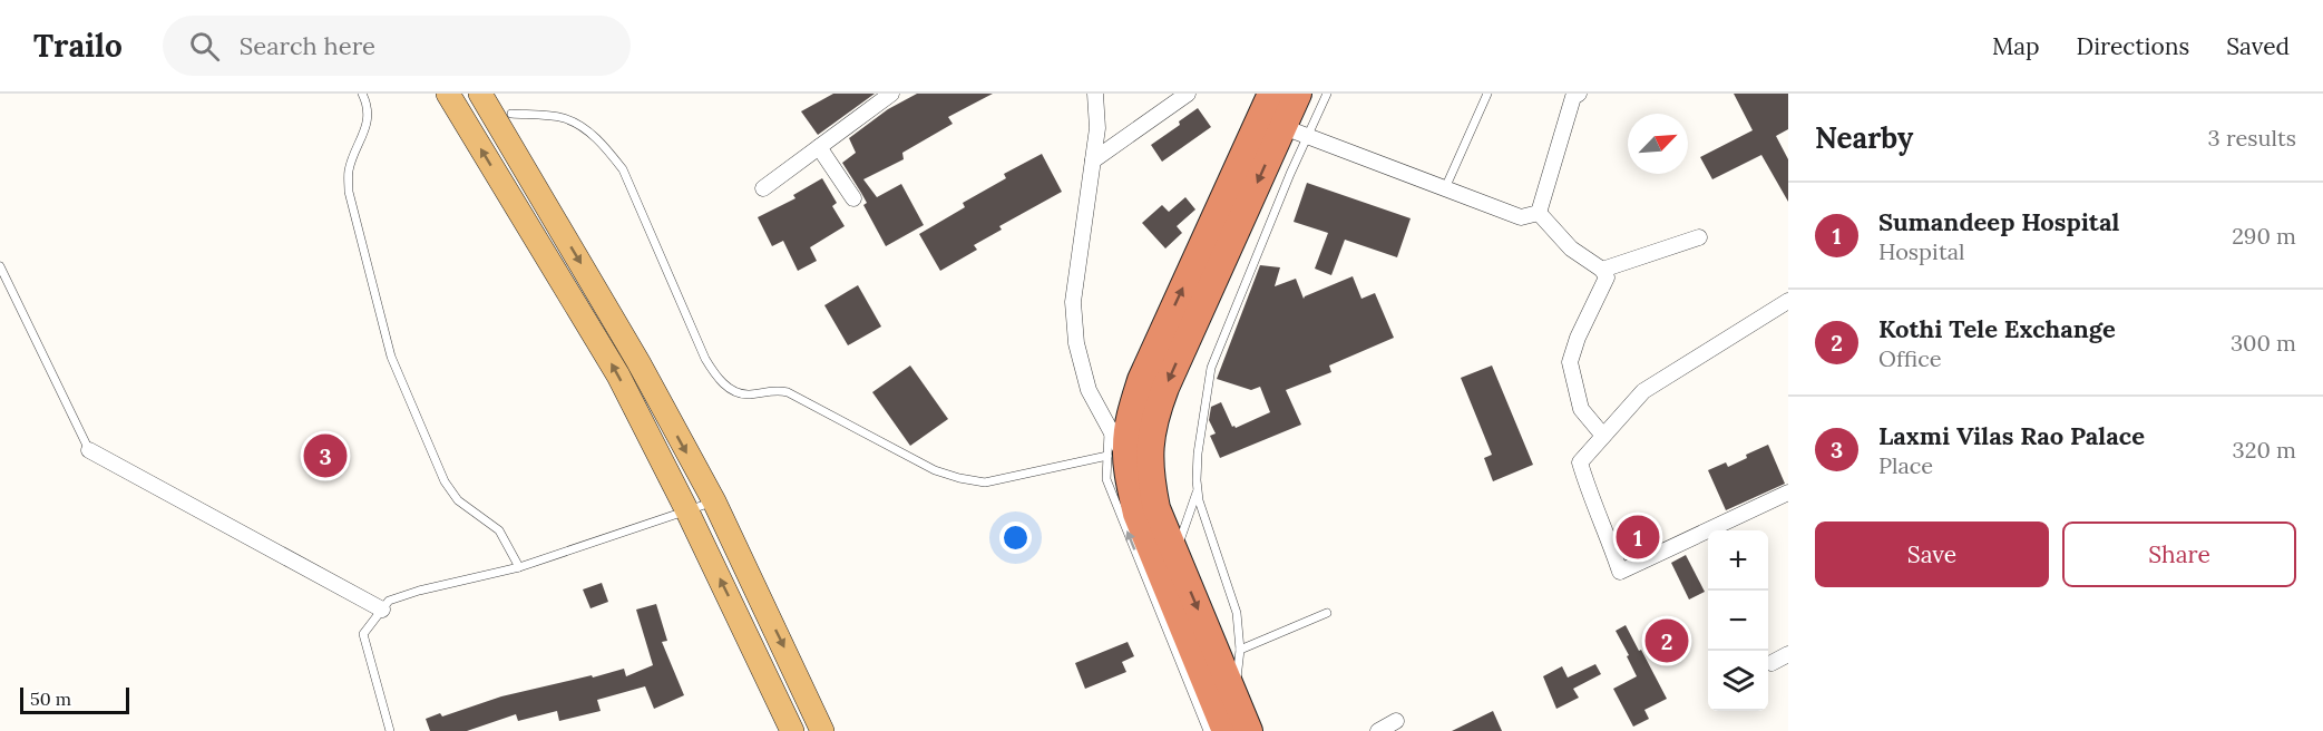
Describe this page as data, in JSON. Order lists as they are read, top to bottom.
{
  "scale_bar": "50 m",
  "north": "top right",
  "page": {
    "header": "Trailo",
    "search": "Search here",
    "nav": ["Map", "Directions", "Saved"],
    "heading": ["Nearby", "3 results"],
    "list": [
      {
        "mark": "1",
        "name": "Sumandeep Hospital",
        "note": "Hospital",
        "value": "290 m"
      },
      {
        "mark": "2",
        "name": "Kothi Tele Exchange",
        "note": "Office",
        "value": "300 m"
      },
      {
        "mark": "3",
        "name": "Laxmi Vilas Rao Palace",
        "note": "Place",
        "value": "320 m"
      }
    ],
    "pins": ["3", "1", "2"],
    "buttons": ["Save", "Share"],
    "map_buttons": ["+", "−"],
    "scale": "50 m"
  }
}
